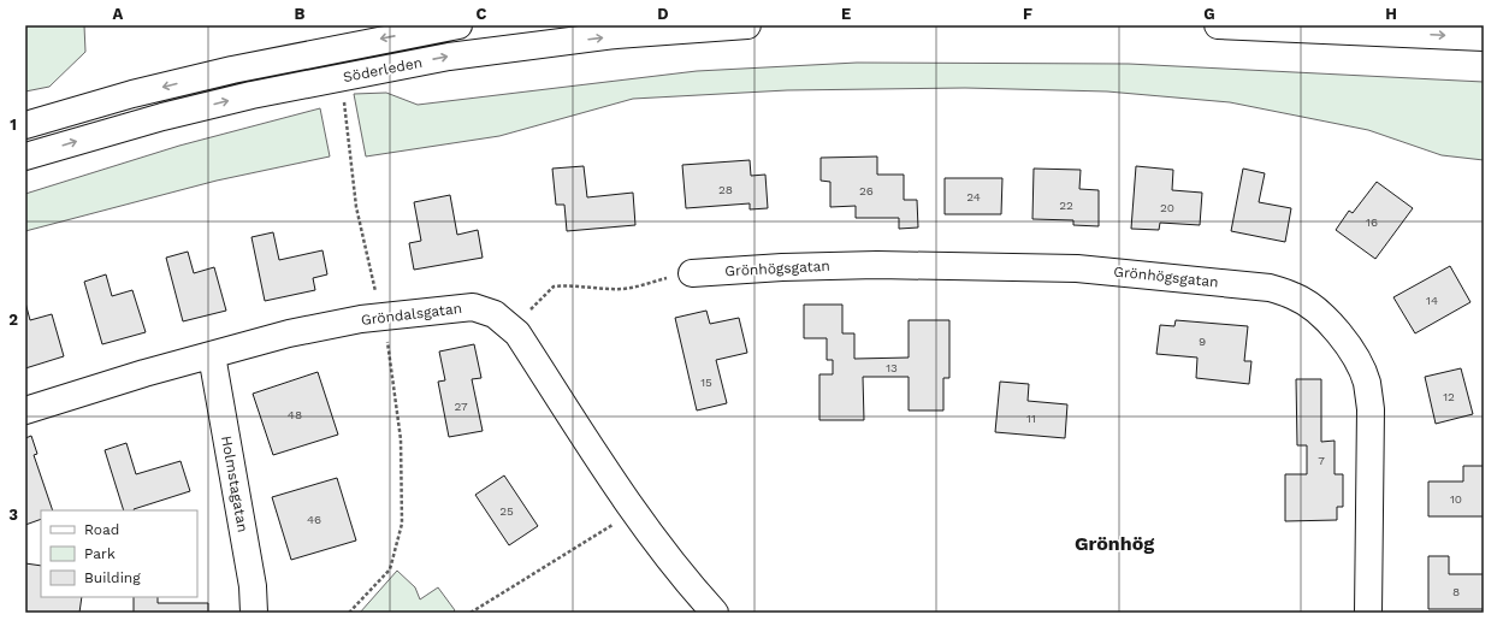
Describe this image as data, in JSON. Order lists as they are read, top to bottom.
{
  "streets": {
    "main road": [
      "Söderleden",
      "Grönhögsgatan",
      "Gröndalsgatan",
      "Holmstagatan"
    ]
  },
  "crossings": [
    ["Gröndalsgatan", "Holmstagatan"]
  ],
  "districts": ["Grönhög"],
  "house_numbers": [
    "28",
    "26",
    "24",
    "22",
    "20",
    "16",
    "14",
    "9",
    "13",
    "15",
    "12",
    "27",
    "48",
    "11",
    "7",
    "10",
    "25",
    "46",
    "8"
  ],
  "legend": ["Road", "Park", "Building"],
  "grid": {
    "columns": [
      "A",
      "B",
      "C",
      "D",
      "E",
      "F",
      "G",
      "H"
    ],
    "rows": ["1", "2", "3"]
  }
}
